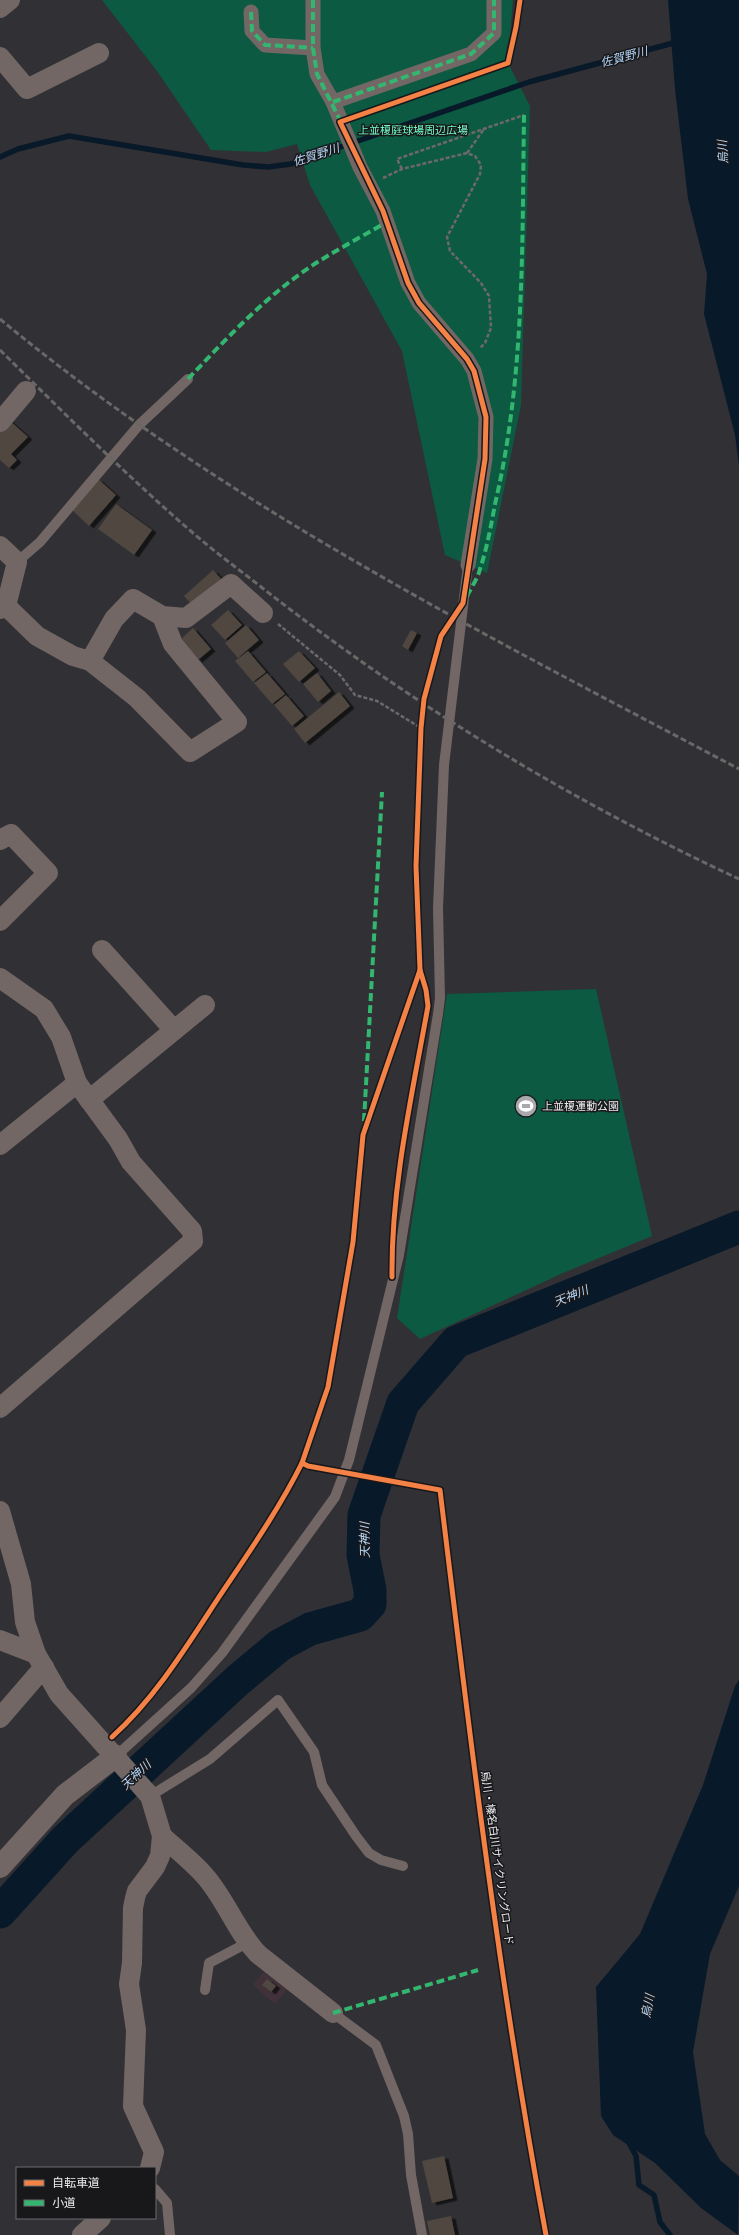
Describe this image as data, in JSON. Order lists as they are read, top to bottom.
{
  "streets": {
    "cycle path": ["烏川・榛名白川サイクリングロード"]
  },
  "water": ["佐賀野川", "烏川", "天神川"],
  "parks": ["上並榎庭球場周辺広場"],
  "places": {
    "sports": ["上並榎運動公園"]
  },
  "legend": ["自転車道", "小道"]
}
